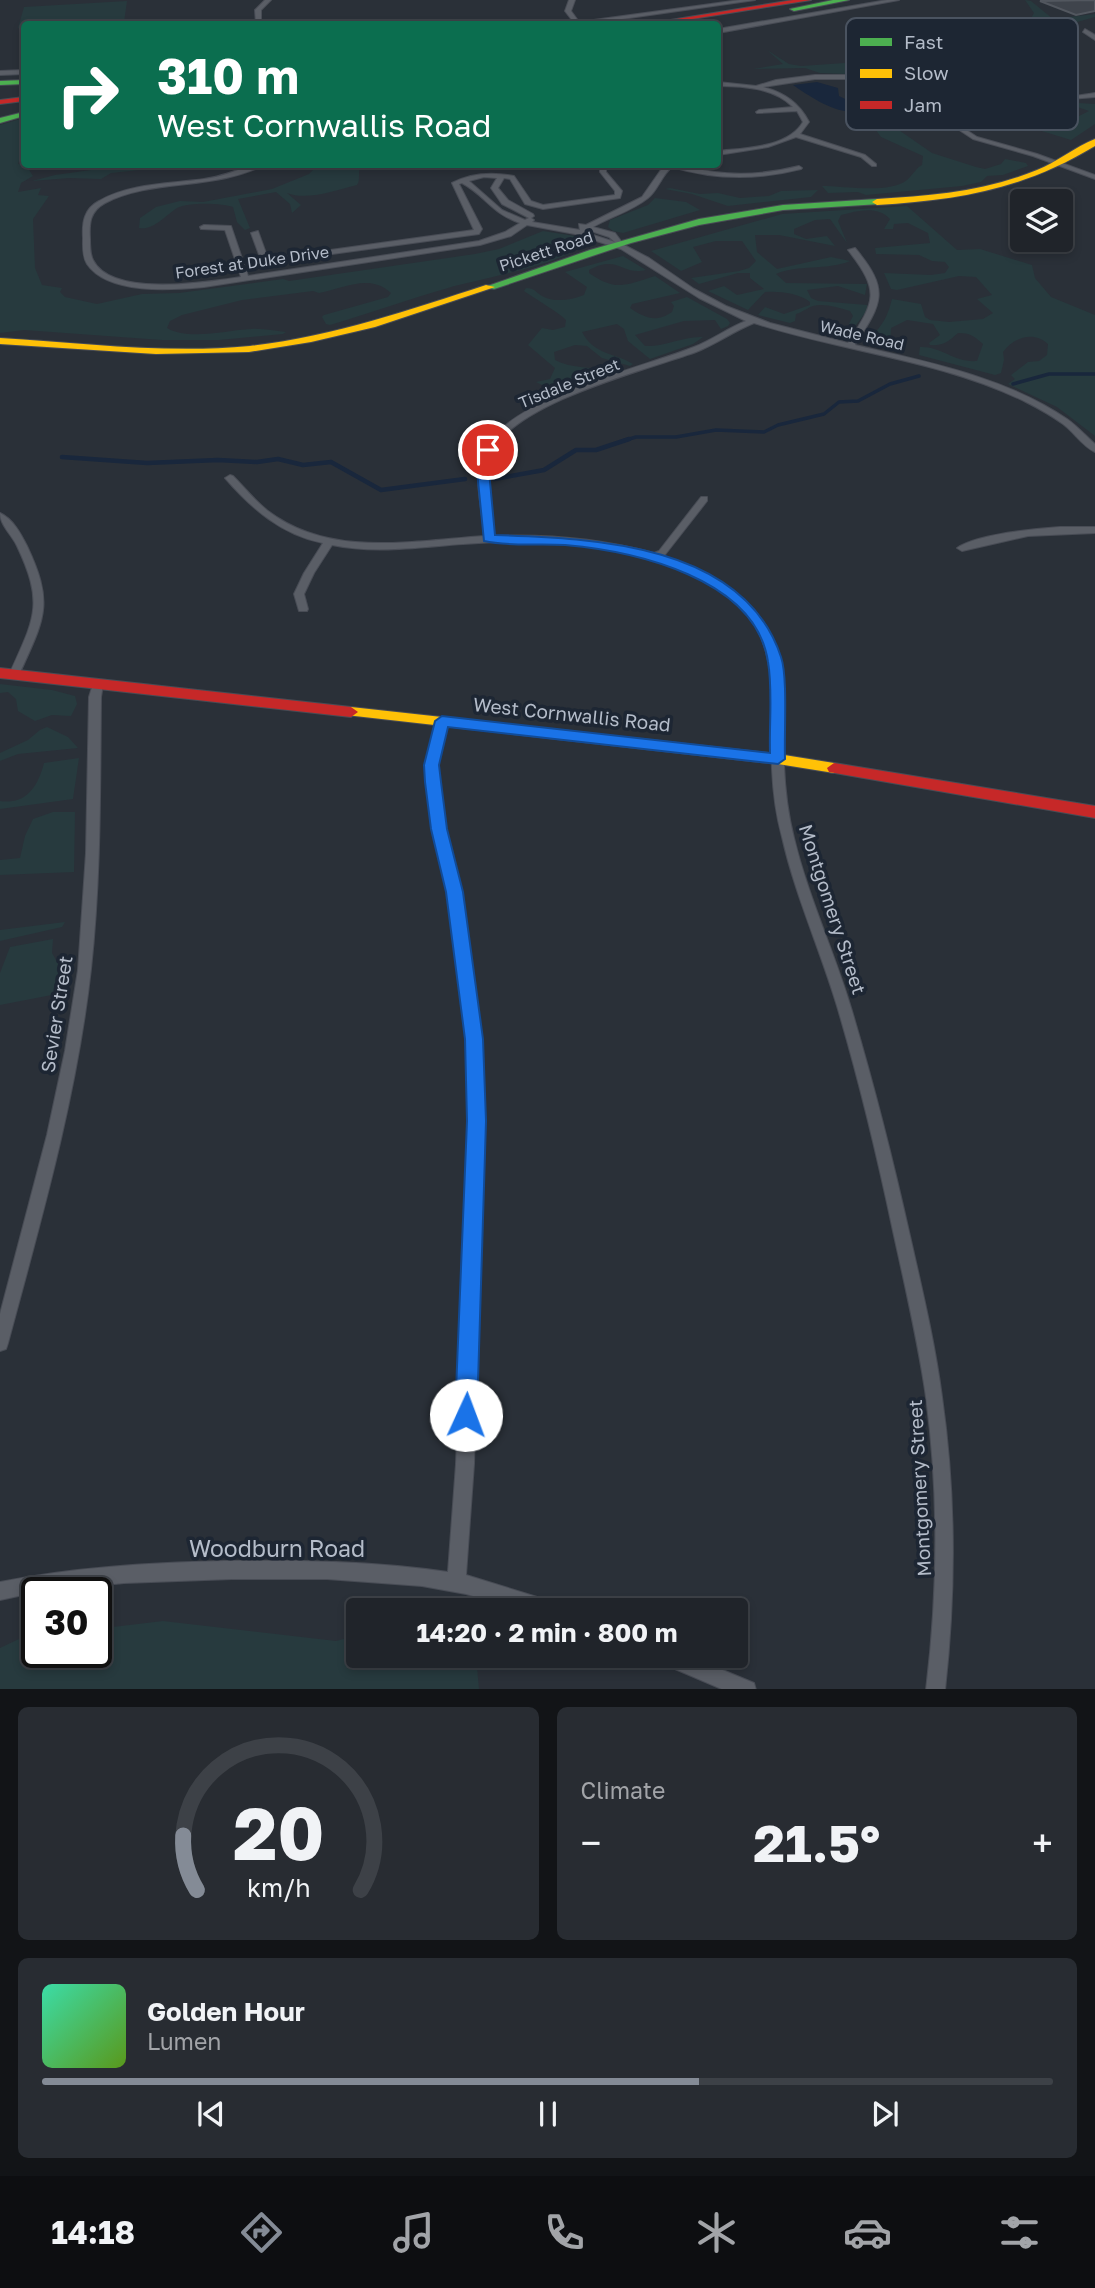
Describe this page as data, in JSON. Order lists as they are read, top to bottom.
{
  "streets": {
    "street": [
      "Pickett Road",
      "Forest at Duke Drive",
      "Wade Road",
      "Tisdale Street",
      "West Cornwallis Road",
      "Montgomery Street",
      "Sevier Street",
      "Woodburn Road"
    ]
  },
  "crossings": [
    ["Pickett Road", "Wade Road"],
    ["Wade Road", "Tisdale Street"],
    ["Tisdale Street", "Montgomery Street"],
    ["West Cornwallis Road", "Montgomery Street"],
    ["West Cornwallis Road", "Sevier Street"]
  ],
  "legend": ["Fast", "Slow", "Jam"],
  "page": {
    "turn": ["310 m", "West Cornwallis Road"],
    "limit": "30",
    "trip": "14:20 · 2 min · 800 m",
    "tile": "Climate",
    "heat": ["−", "21.5°", "+"],
    "song": ["Golden Hour", "Lumen"],
    "tabs": "14:18",
    "gauge": ["20", "km/h"]
  }
}
